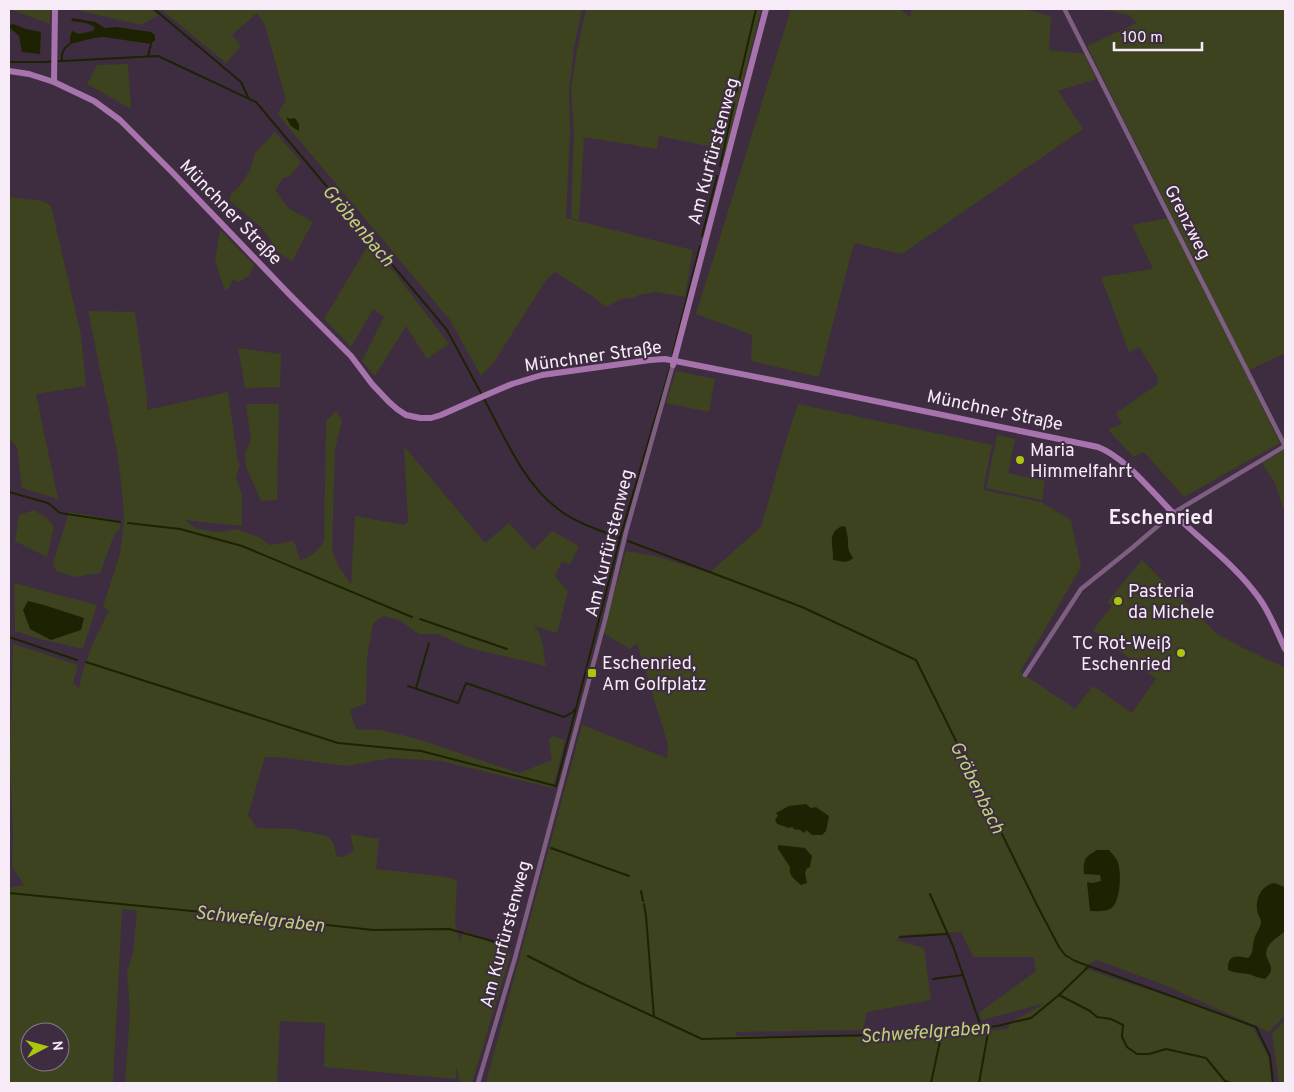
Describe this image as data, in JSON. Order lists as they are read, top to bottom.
{
  "streets": {
    "street": ["Am Kurfürstenweg", "Münchner Straße", "Grenzweg"]
  },
  "crossings": [
    ["Am Kurfürstenweg", "Münchner Straße"]
  ],
  "districts": ["Eschenried"],
  "water": ["Gröbenbach", "Schwefelgraben"],
  "places": {
    "other": ["Maria Himmelfahrt", "Pasteria da Michele", "TC Rot-Weiß Eschenried"],
    "transit": ["Eschenried, Am Golfplatz"]
  },
  "scale_bar": "100 m",
  "north": "right"
}
